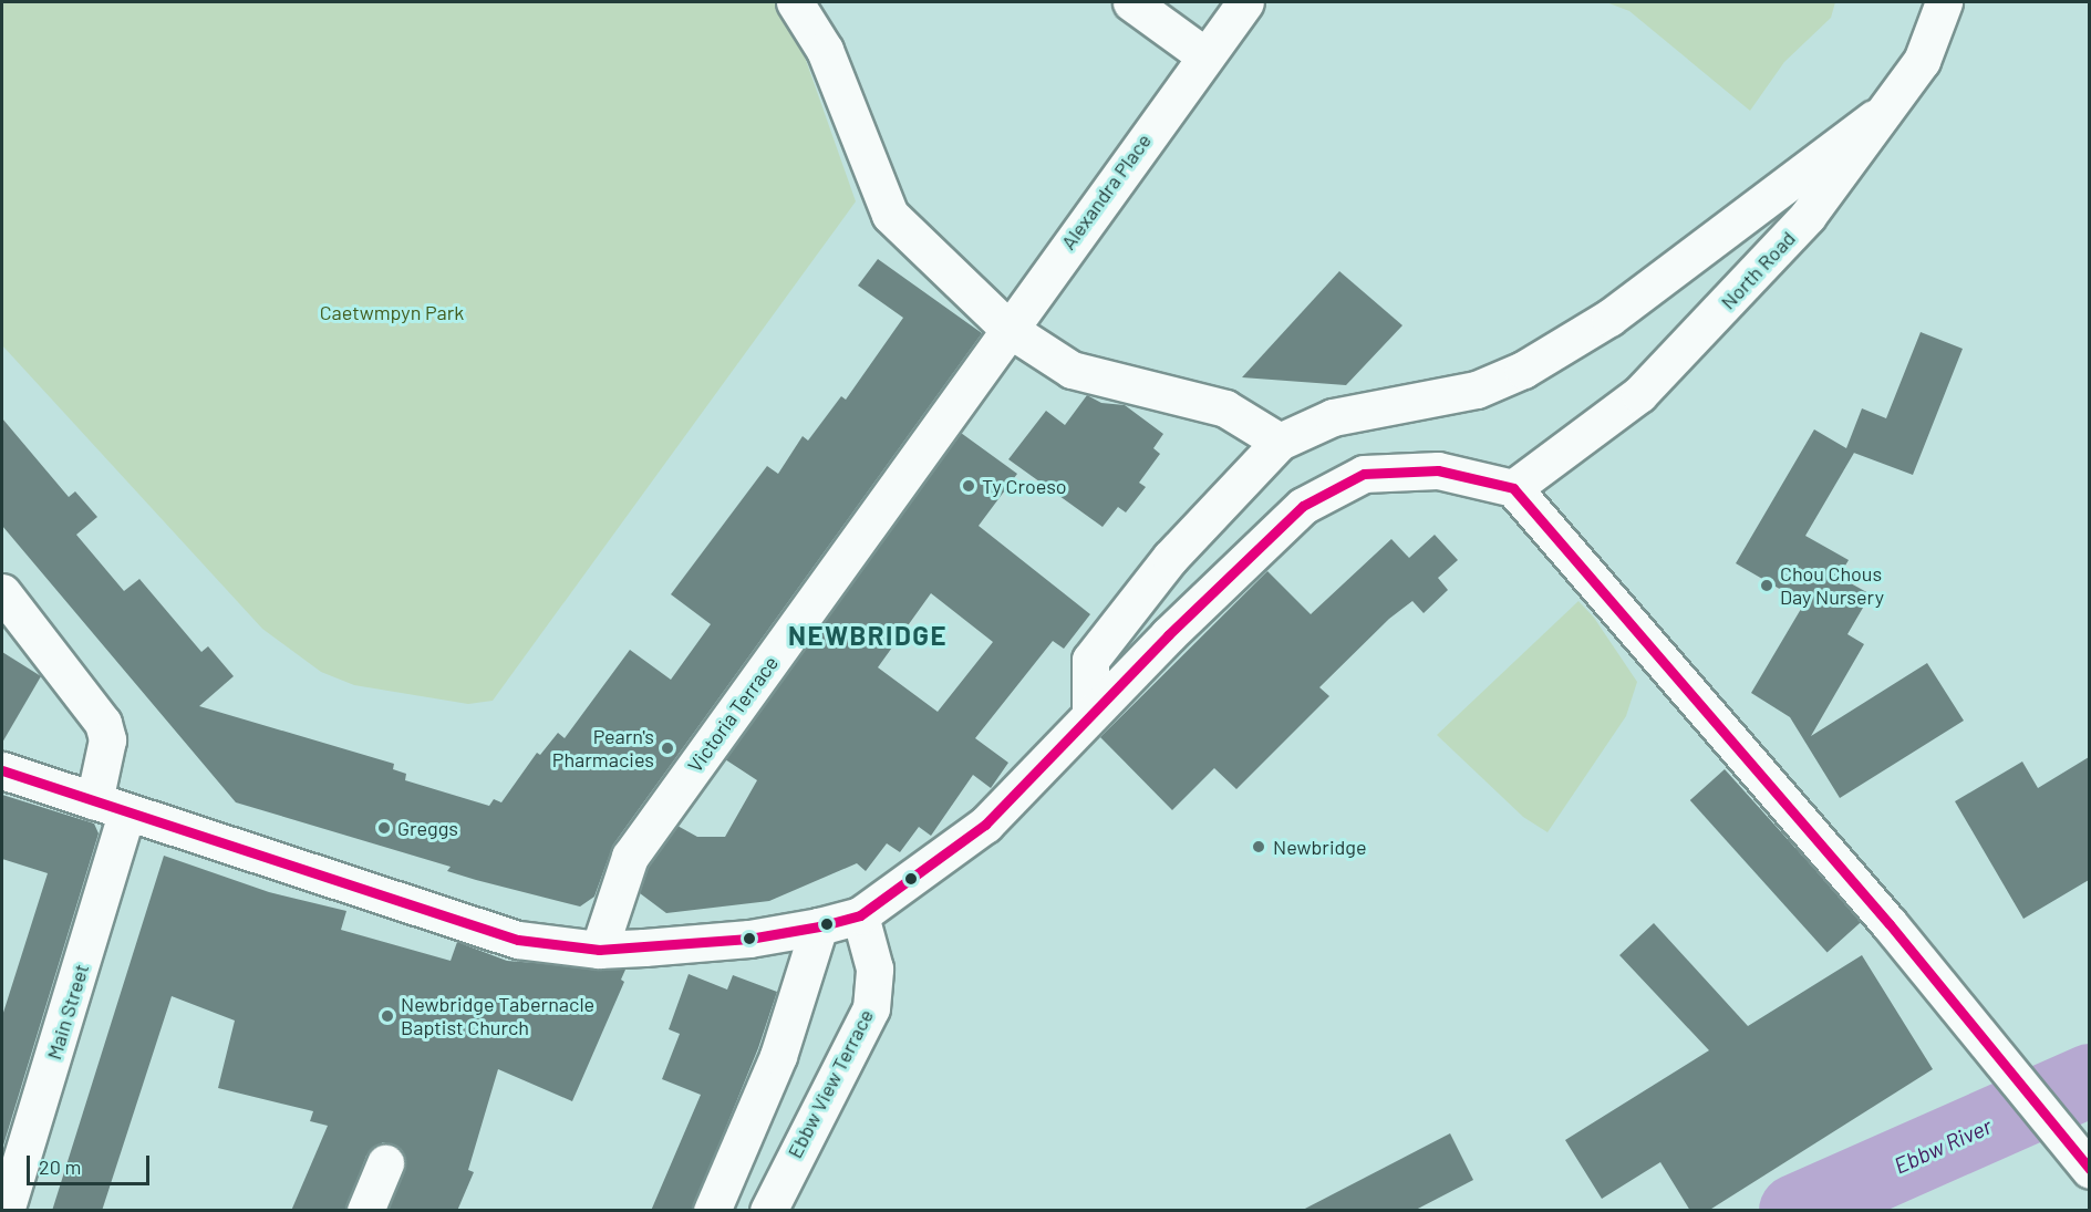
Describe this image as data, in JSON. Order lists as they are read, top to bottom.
{
  "streets": {
    "street": [
      "Alexandra Place",
      "North Road",
      "Victoria Terrace",
      "Main Street",
      "Ebbw View Terrace"
    ]
  },
  "crossings": [
    ["Alexandra Place", "Victoria Terrace"]
  ],
  "districts": ["NEWBRIDGE"],
  "water": ["Ebbw River"],
  "parks": ["Caetwmpyn Park"],
  "places": [
    "Ty Croeso",
    "Chou Chous Day Nursery",
    "Pearn's Pharmacies",
    "Greggs",
    "Newbridge",
    "Newbridge Tabernacle Baptist Church"
  ],
  "scale_bar": "20 m"
}
